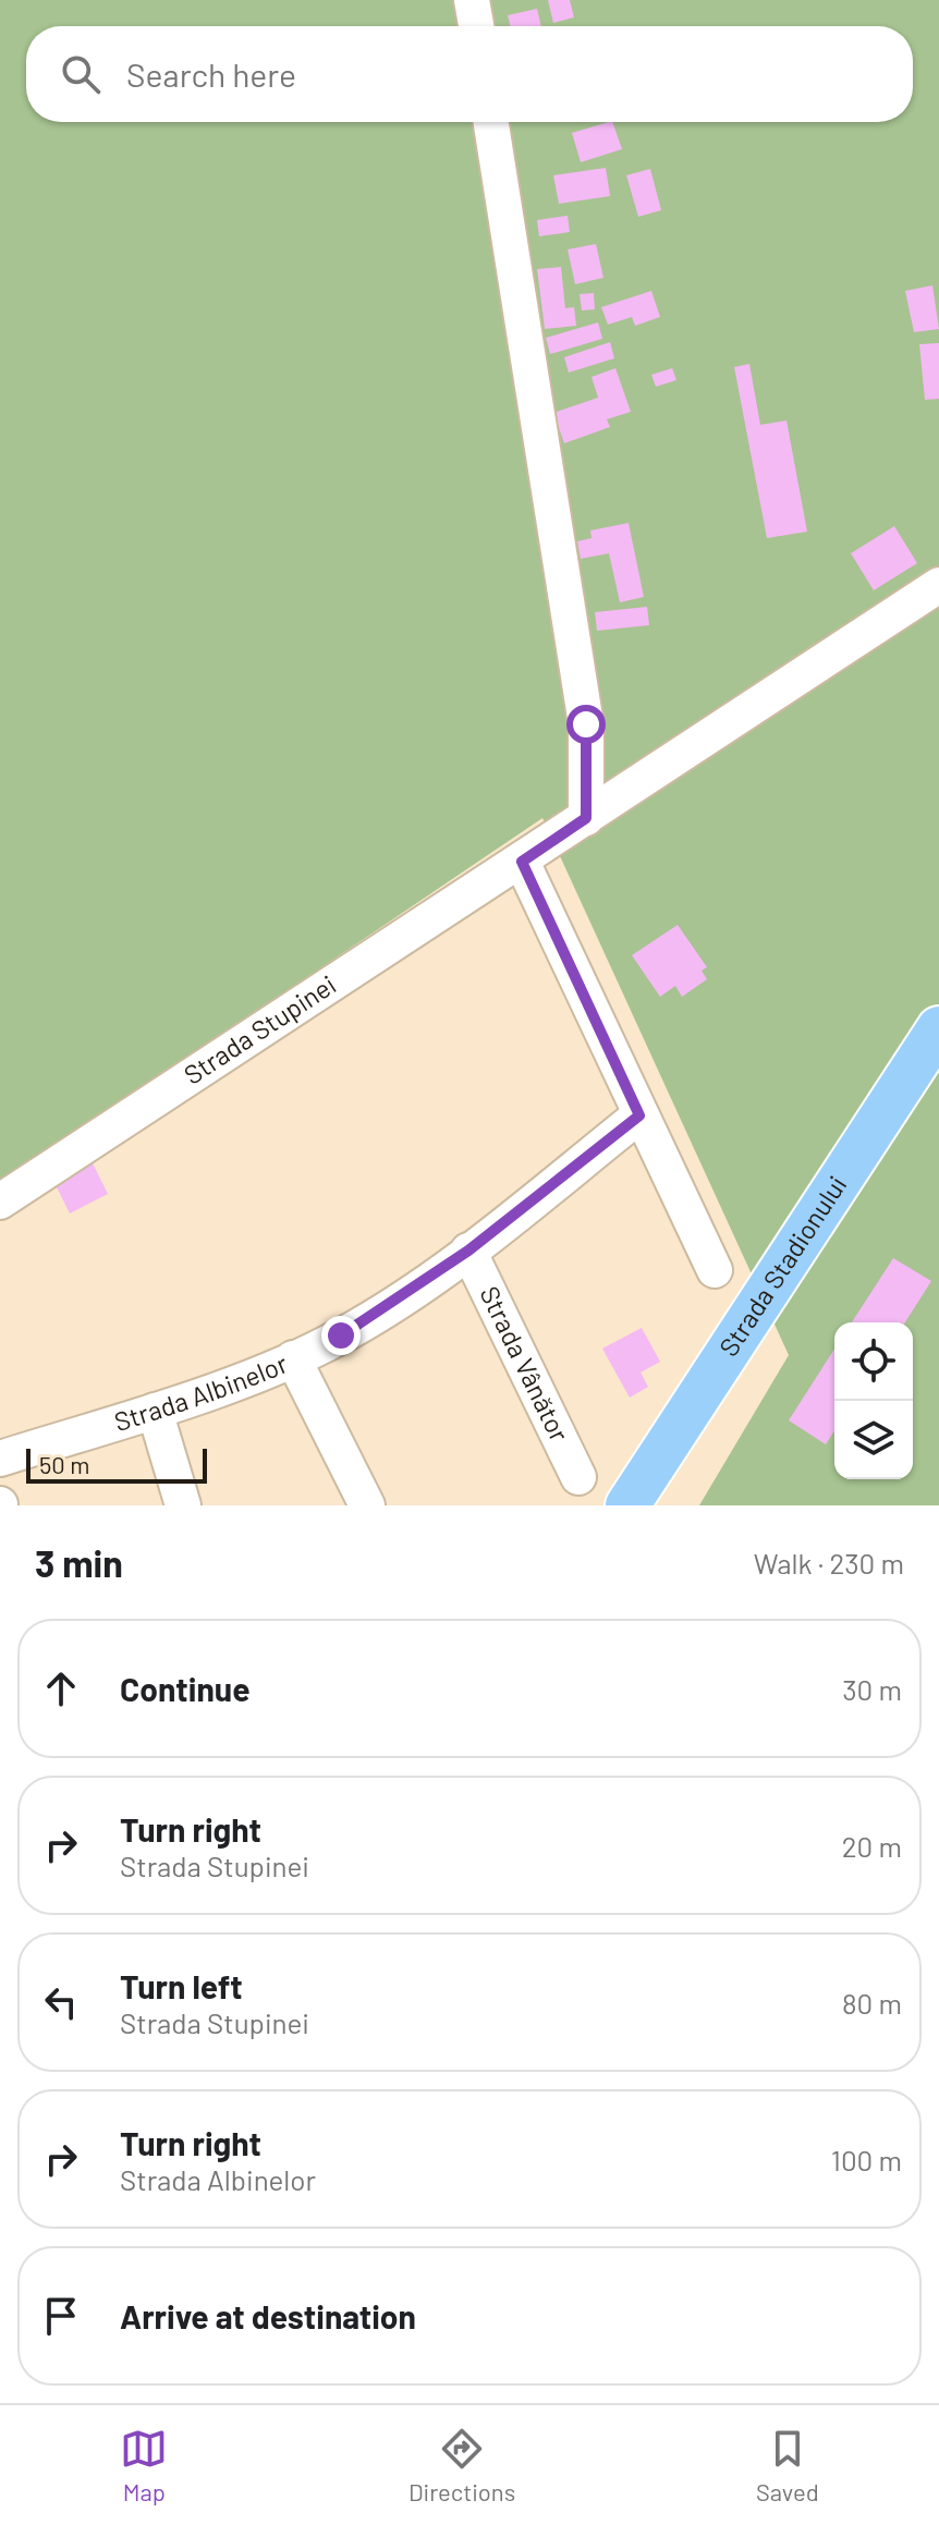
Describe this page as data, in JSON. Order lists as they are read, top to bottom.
{
  "streets": {
    "main road": ["Strada Stadionului"],
    "street": ["Strada Stupinei", "Strada Vânător", "Strada Albinelor"]
  },
  "crossings": [
    ["Strada Vânător", "Strada Albinelor"]
  ],
  "scale_bar": "50 m",
  "page": {
    "search": "Search here",
    "scale": "50 m",
    "heading": ["3 min", "Walk · 230 m"],
    "list": [
      ["Continue", "30 m"],
      ["Turn right", "Strada Stupinei", "20 m"],
      ["Turn left", "Strada Stupinei", "80 m"],
      ["Turn right", "Strada Albinelor", "100 m"],
      "Arrive at destination"
    ],
    "nav": ["Map", "Directions", "Saved"]
  }
}
